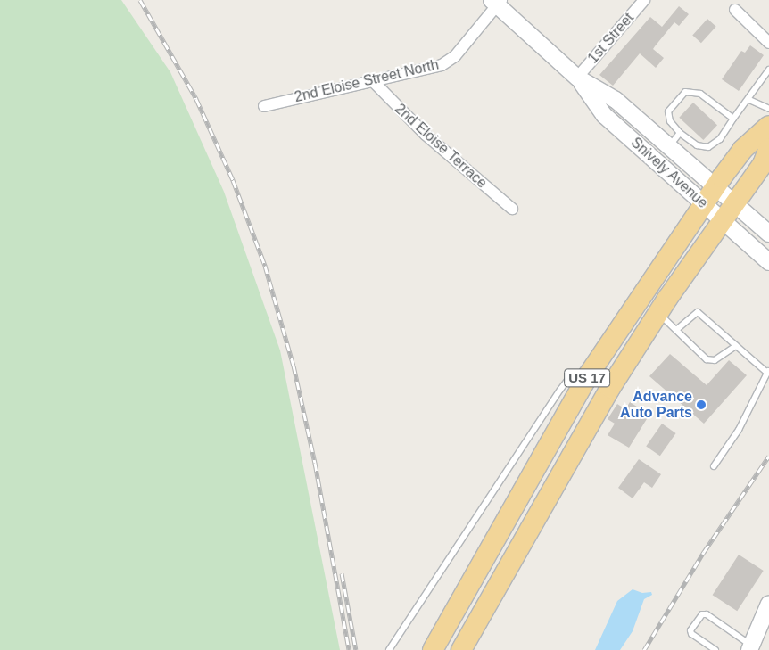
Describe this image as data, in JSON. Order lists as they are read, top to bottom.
{
  "streets": {
    "highway": ["US 17"],
    "main road": ["Snively Avenue"],
    "street": ["1st Street", "2nd Eloise Street North", "2nd Eloise Terrace"]
  },
  "crossings": [
    ["1st Street", "Snively Avenue"],
    ["2nd Eloise Street North", "2nd Eloise Terrace"],
    ["2nd Eloise Street North", "Snively Avenue"],
    ["Snively Avenue", "US 17"]
  ],
  "places": ["Advance Auto Parts"]
}
